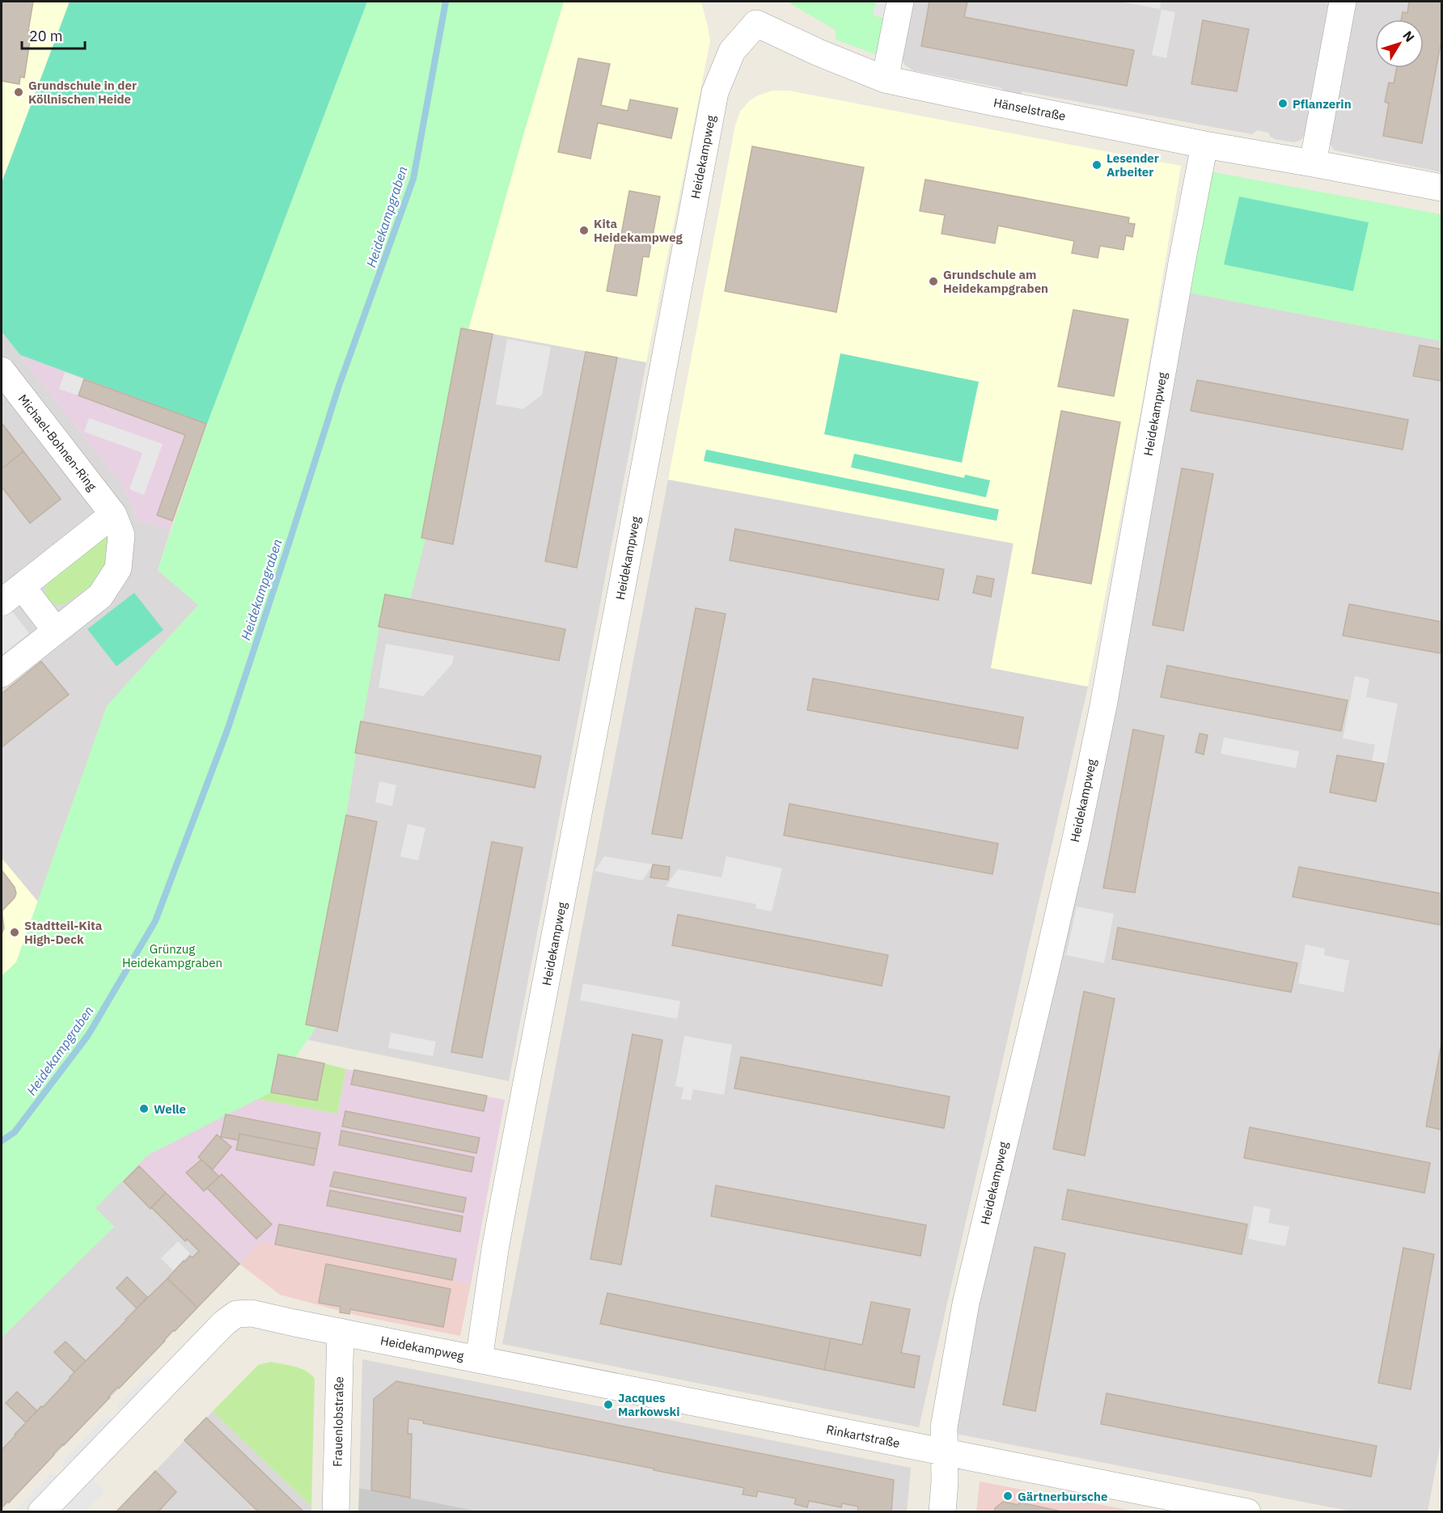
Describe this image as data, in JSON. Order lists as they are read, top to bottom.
{
  "streets": {
    "street": [
      "Hänselstraße",
      "Heidekampweg",
      "Michael-Bohnen-Ring",
      "Frauenlobstraße",
      "Rinkartstraße"
    ]
  },
  "crossings": [
    ["Hänselstraße", "Heidekampweg"],
    ["Heidekampweg", "Frauenlobstraße"],
    ["Heidekampweg", "Rinkartstraße"]
  ],
  "water": ["Heidekampgraben"],
  "parks": ["Grünzug Heidekampgraben"],
  "places": [
    "Grundschule in der Köllnischen Heide",
    "Pflanzerin",
    "Lesender Arbeiter",
    "Kita Heidekampweg",
    "Grundschule am Heidekampgraben",
    "Stadtteil-Kita High-Deck",
    "Welle",
    "Jacques Markowski",
    "Gärtnerbursche"
  ],
  "scale_bar": "20 m",
  "north": "top right"
}
